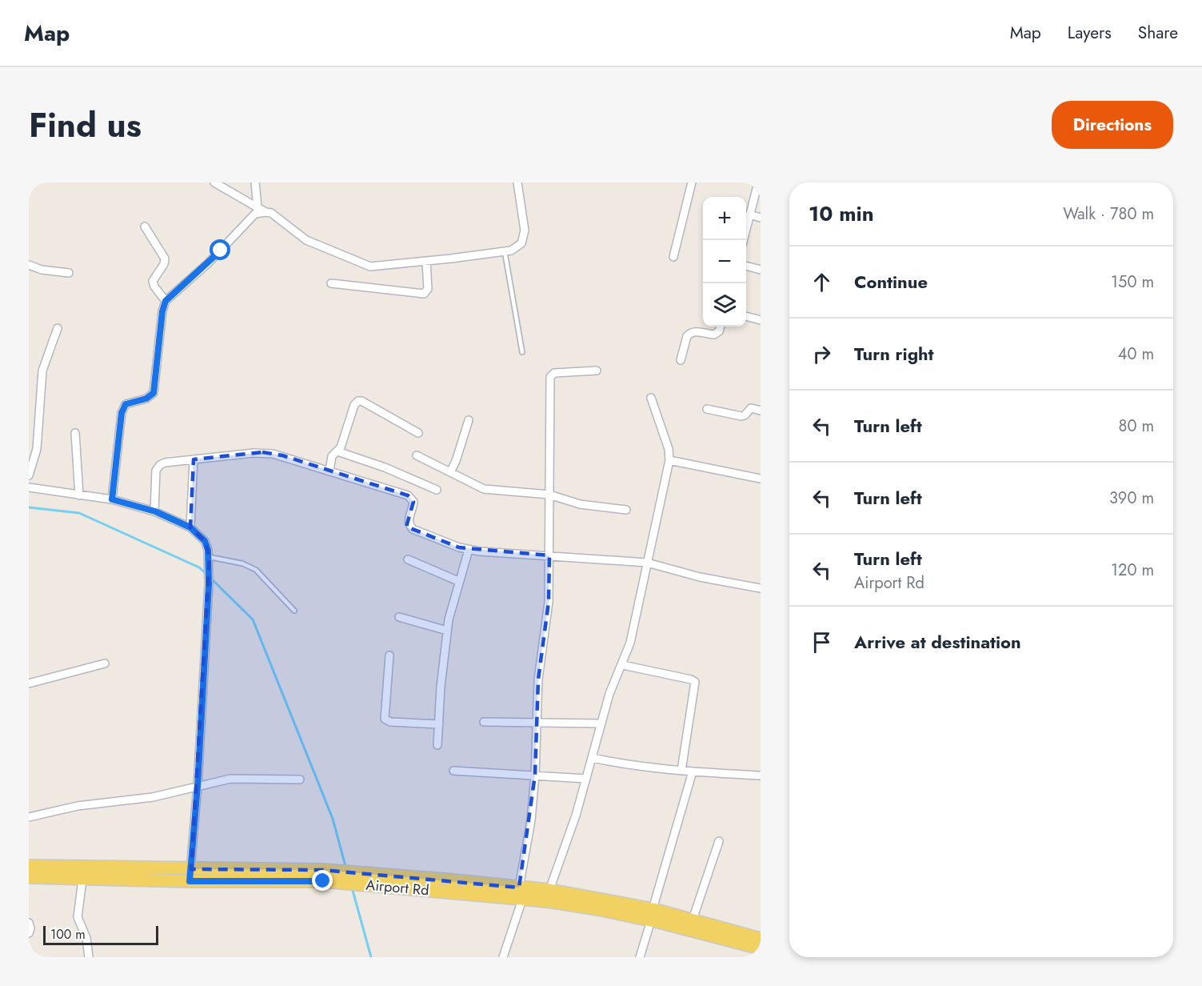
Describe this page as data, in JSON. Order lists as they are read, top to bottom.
{
  "streets": {
    "main road": ["Airport Rd"]
  },
  "scale_bar": "100 m",
  "page": {
    "header": "Map",
    "nav": ["Map", "Layers", "Share"],
    "title": "Find us",
    "buttons": "Directions",
    "heading": ["10 min", "Walk · 780 m"],
    "map_buttons": ["+", "−"],
    "list": [
      ["Continue", "150 m"],
      ["Turn right", "40 m"],
      ["Turn left", "80 m"],
      ["Turn left", "390 m"],
      ["Turn left", "Airport Rd", "120 m"],
      "Arrive at destination"
    ],
    "scale": "100 m"
  }
}
